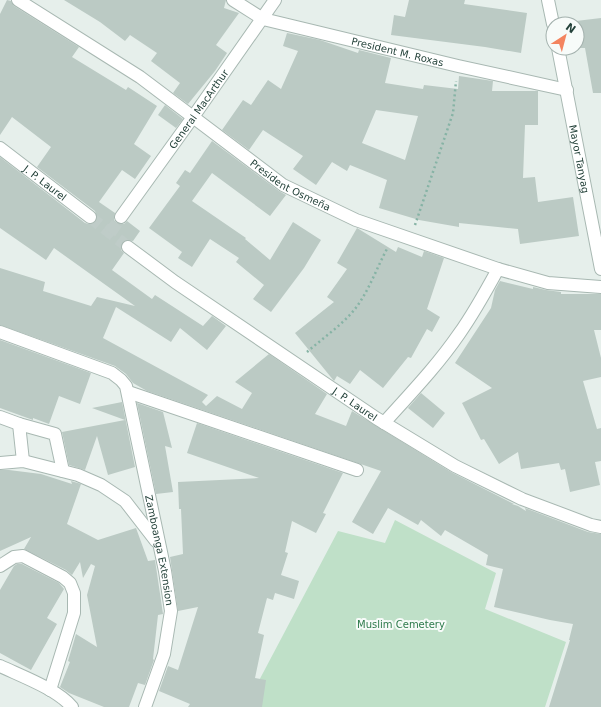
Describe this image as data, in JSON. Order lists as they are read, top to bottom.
{
  "streets": {
    "street": [
      "President M. Roxas",
      "General MacArthur",
      "Mayor Tanyag",
      "J. P. Laurel",
      "President Osmeña",
      "Zamboanga Extension"
    ]
  },
  "crossings": [
    ["President M. Roxas", "General MacArthur"],
    ["President M. Roxas", "Mayor Tanyag"],
    ["General MacArthur", "President Osmeña"]
  ],
  "parks": ["Muslim Cemetery"],
  "north": "top right"
}
